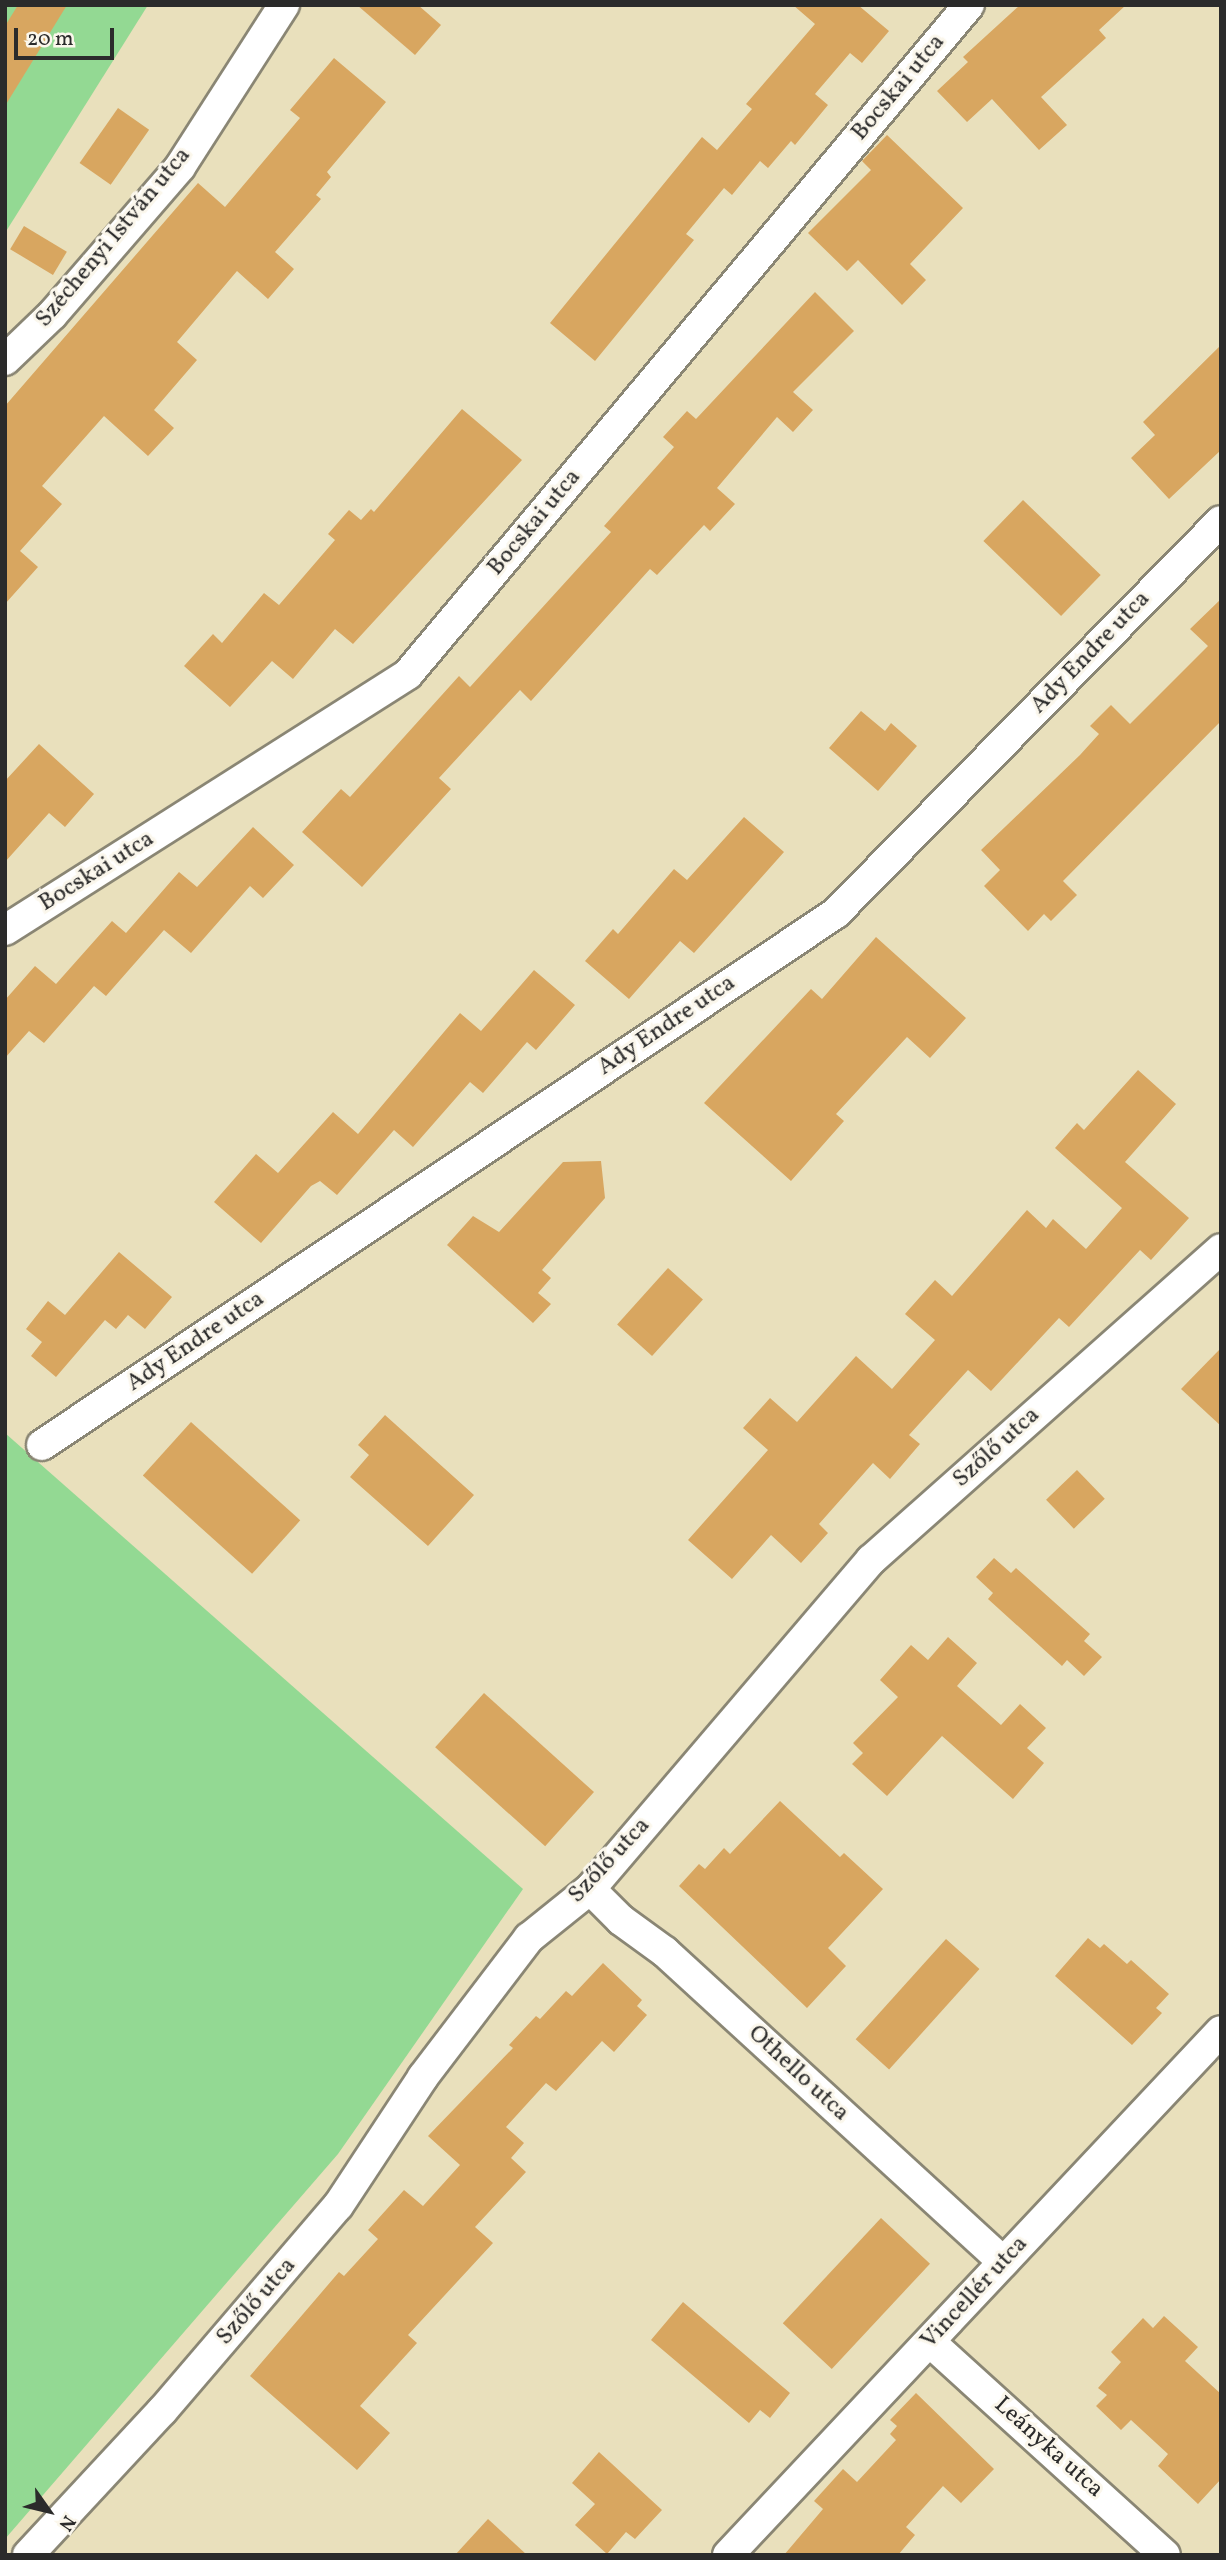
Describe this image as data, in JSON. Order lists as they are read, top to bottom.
{
  "streets": {
    "street": [
      "Bocskai utca",
      "Széchenyi István utca",
      "Ady Endre utca",
      "Szőlő utca",
      "Othello utca",
      "Vincellér utca",
      "Leányka utca"
    ]
  },
  "crossings": [
    ["Szőlő utca", "Othello utca"],
    ["Othello utca", "Vincellér utca"],
    ["Vincellér utca", "Leányka utca"]
  ],
  "scale_bar": "20 m",
  "north": "bottom right"
}
